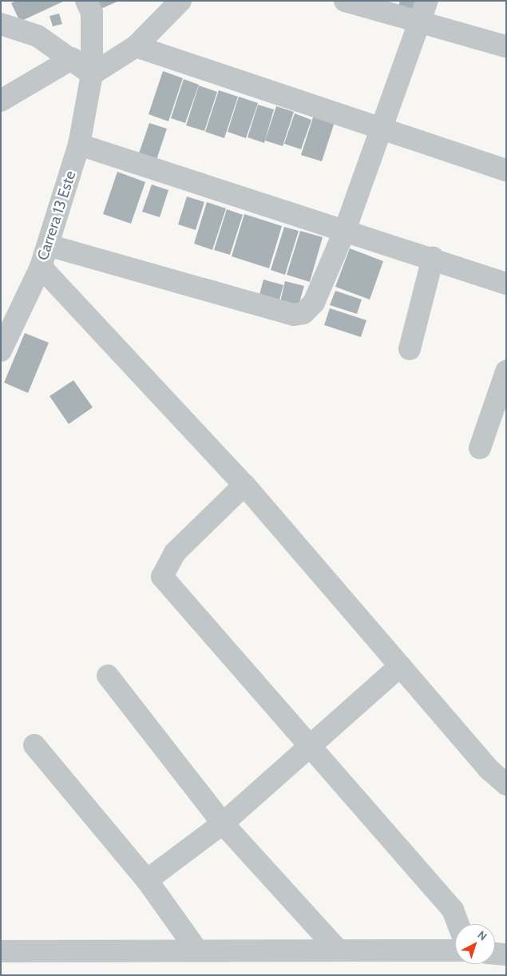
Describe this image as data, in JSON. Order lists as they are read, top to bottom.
{
  "streets": {
    "street": ["Carrera 13 Este"]
  },
  "north": "top right"
}
